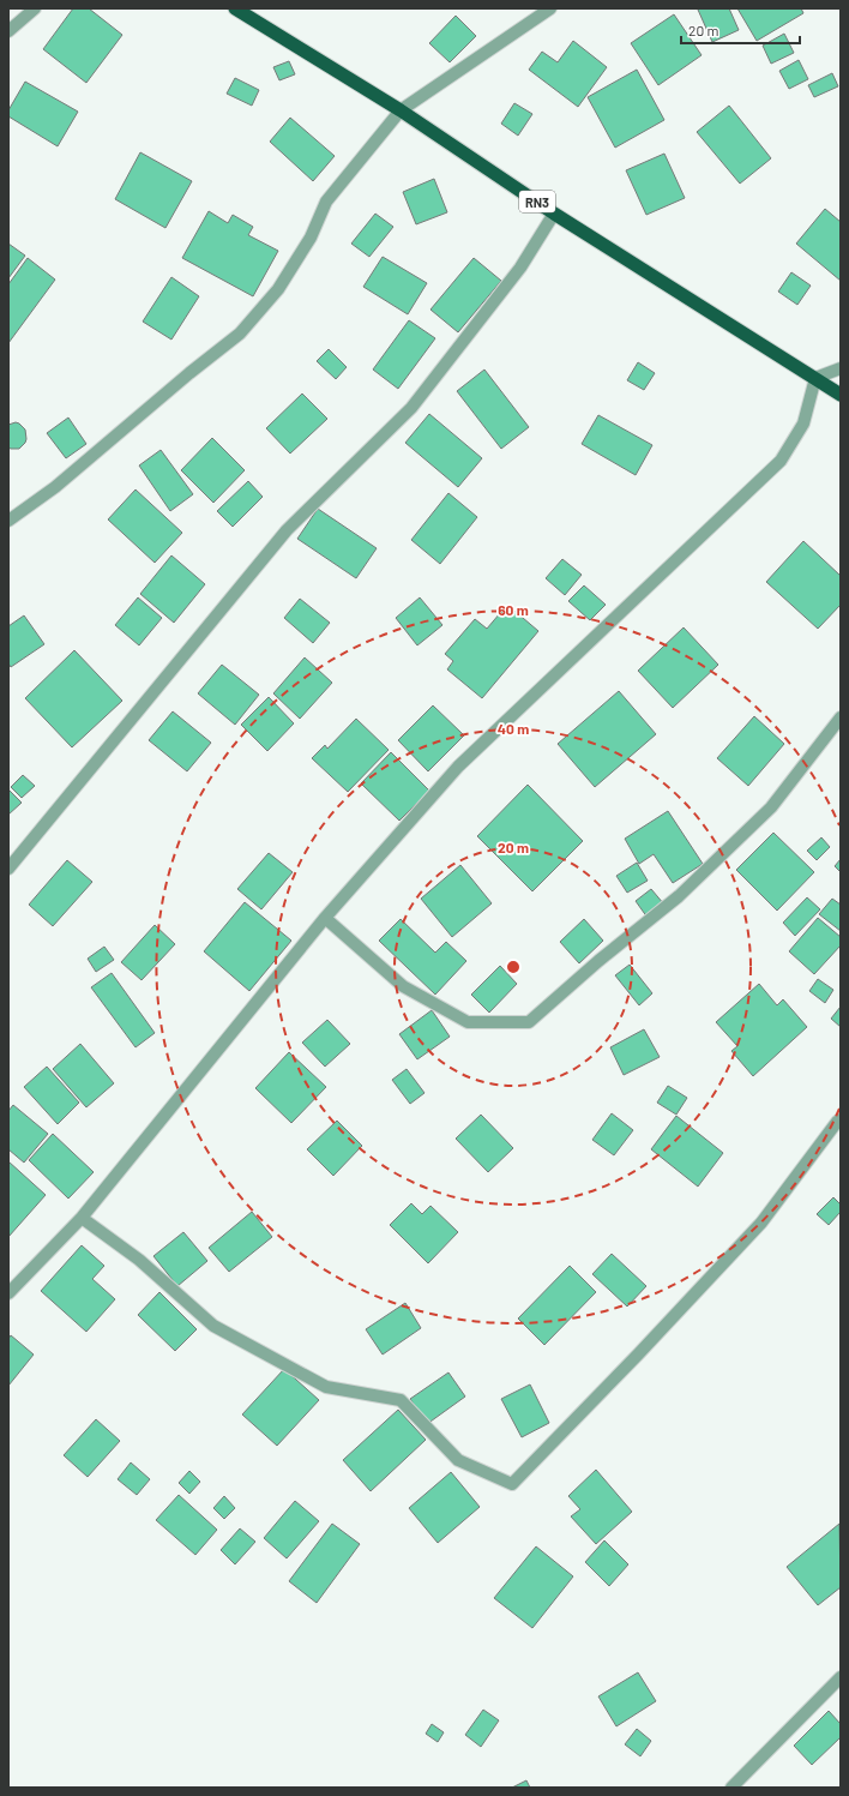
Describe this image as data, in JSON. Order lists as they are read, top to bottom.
{
  "streets": {
    "highway": ["RN3"]
  },
  "scale_bar": "20 m",
  "rings": ["60 m", "40 m", "20 m"]
}
